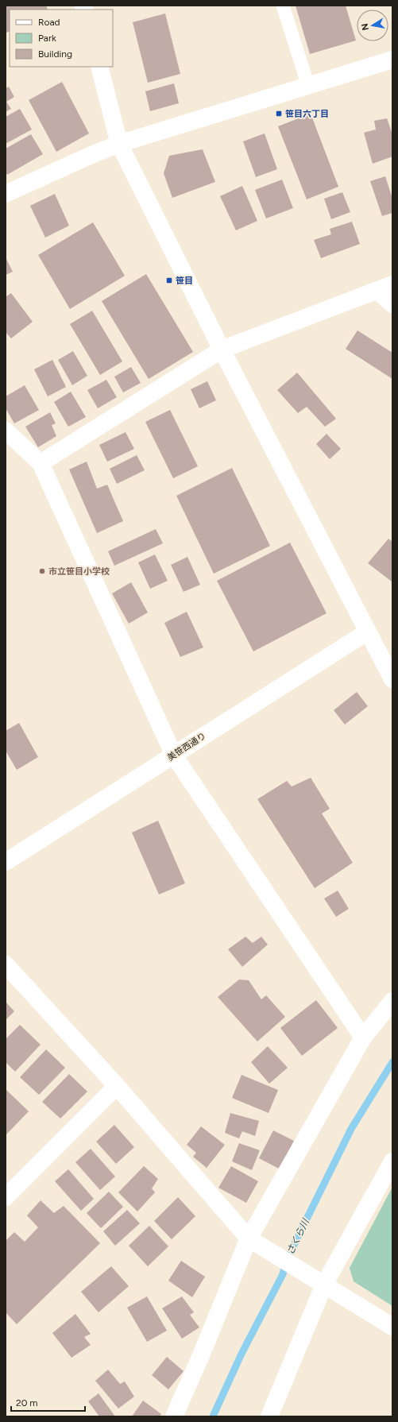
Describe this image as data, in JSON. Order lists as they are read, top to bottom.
{
  "streets": {
    "street": ["美笹西通り"]
  },
  "water": ["さくら川"],
  "places": {
    "transit": ["笹目六丁目", "笹目"],
    "other": ["市立笹目小学校"]
  },
  "legend": ["Road", "Park", "Building"],
  "scale_bar": "20 m",
  "north": "left"
}
